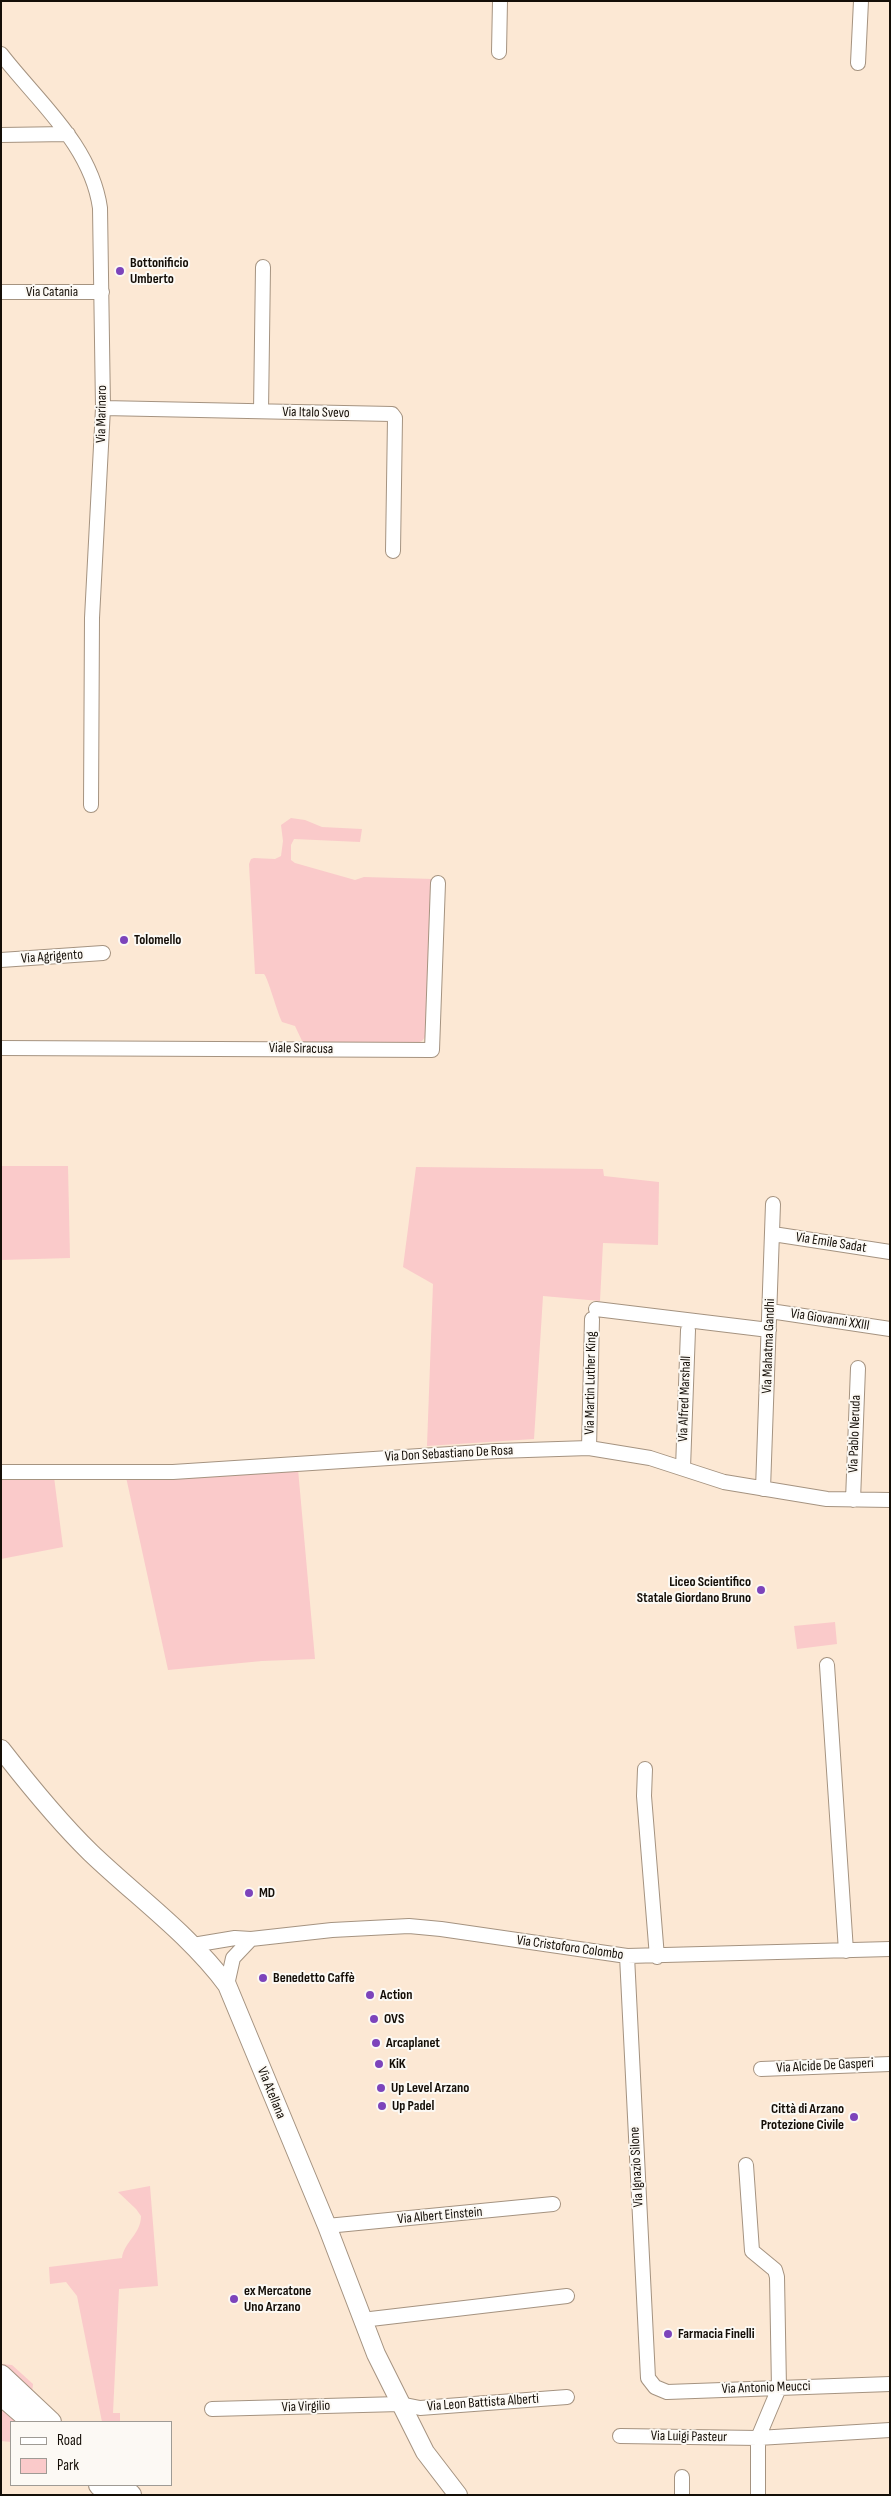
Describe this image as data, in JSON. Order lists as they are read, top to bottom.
{
  "streets": {
    "main road": ["Via Atellana"],
    "street": [
      "Via Catania",
      "Via Italo Svevo",
      "Via Marinaro",
      "Via Agrigento",
      "Viale Siracusa",
      "Via Emile Sadat",
      "Via Giovanni XXIII",
      "Via Mahatma Gandhi",
      "Via Martin Luther King",
      "Via Alfred Marshall",
      "Via Pablo Neruda",
      "Via Don Sebastiano De Rosa",
      "Via Cristoforo Colombo",
      "Via Alcide De Gasperi",
      "Via Ignazio Silone",
      "Via Albert Einstein",
      "Via Antonio Meucci",
      "Via Leon Battista Alberti",
      "Via Virgilio",
      "Via Luigi Pasteur"
    ]
  },
  "crossings": [
    ["Via Catania", "Via Marinaro"],
    ["Via Italo Svevo", "Via Marinaro"],
    ["Via Emile Sadat", "Via Mahatma Gandhi"],
    ["Via Giovanni XXIII", "Via Mahatma Gandhi"],
    ["Via Mahatma Gandhi", "Via Martin Luther King"],
    ["Via Mahatma Gandhi", "Via Don Sebastiano De Rosa"],
    ["Via Martin Luther King", "Via Don Sebastiano De Rosa"],
    ["Via Alfred Marshall", "Via Don Sebastiano De Rosa"],
    ["Via Pablo Neruda", "Via Don Sebastiano De Rosa"],
    ["Via Cristoforo Colombo", "Via Atellana"],
    ["Via Cristoforo Colombo", "Via Ignazio Silone"],
    ["Via Atellana", "Via Albert Einstein"],
    ["Via Atellana", "Via Leon Battista Alberti"],
    ["Via Atellana", "Via Virgilio"],
    ["Via Ignazio Silone", "Via Antonio Meucci"],
    ["Via Leon Battista Alberti", "Via Virgilio"]
  ],
  "places": [
    "Bottonificio Umberto",
    "Tolomello",
    "Liceo Scientifico Statale Giordano Bruno",
    "MD",
    "Benedetto Caffè",
    "Action",
    "OVS",
    "Arcaplanet",
    "KiK",
    "Up Level Arzano",
    "Up Padel",
    "Città di Arzano Protezione Civile",
    "ex Mercatone Uno Arzano",
    "Farmacia Finelli"
  ],
  "legend": ["Road", "Park"]
}
